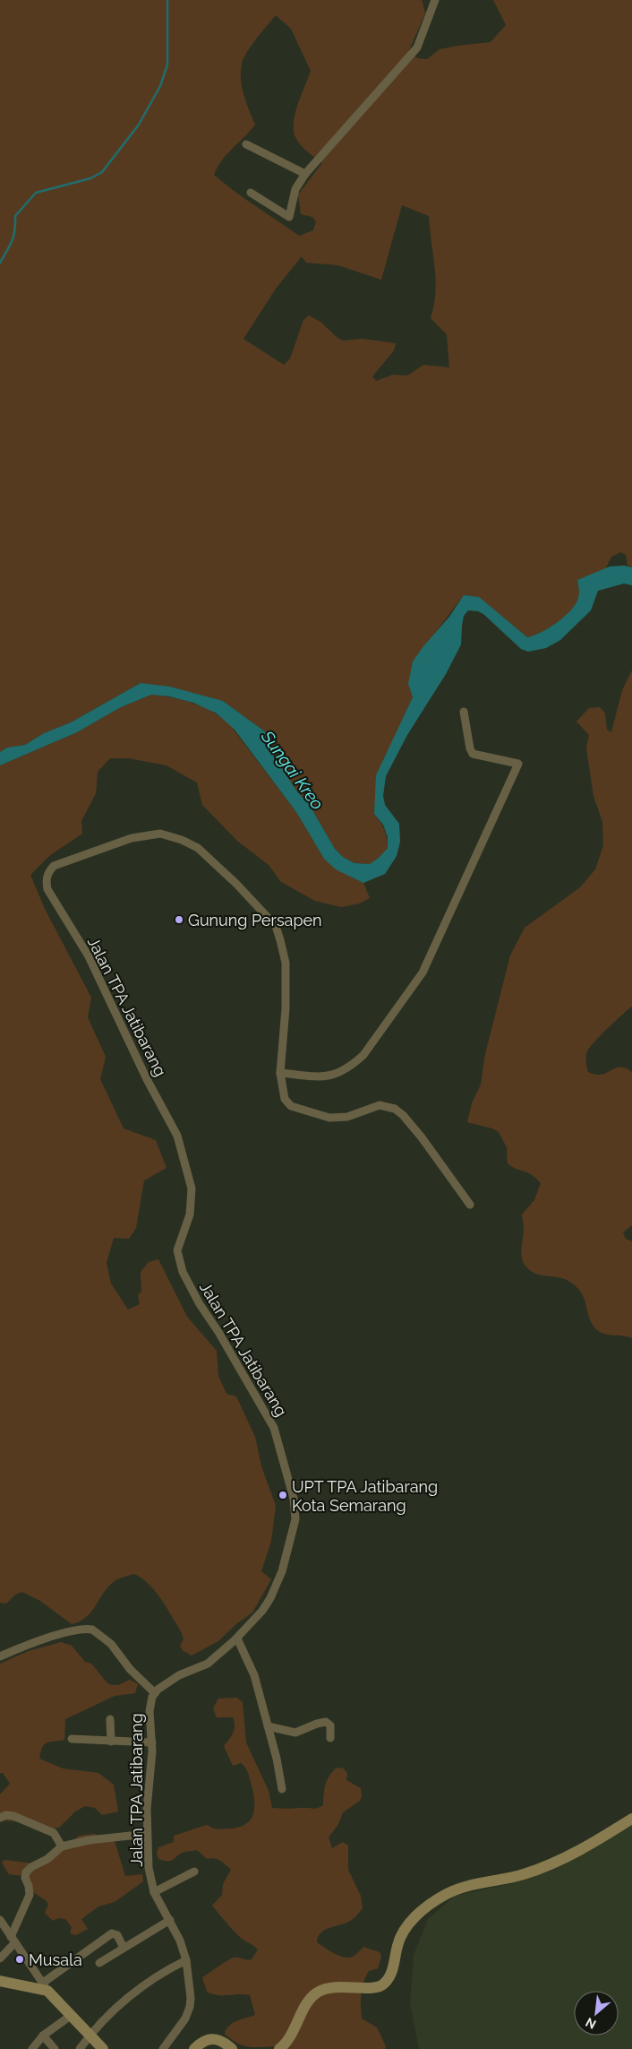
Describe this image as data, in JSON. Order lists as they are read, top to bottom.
{
  "streets": {
    "street": ["Jalan TPA Jatibarang"]
  },
  "water": ["Sungai Kreo"],
  "places": ["Gunung Persapen", "UPT TPA Jatibarang Kota Semarang", "Musala"],
  "north": "bottom left"
}
